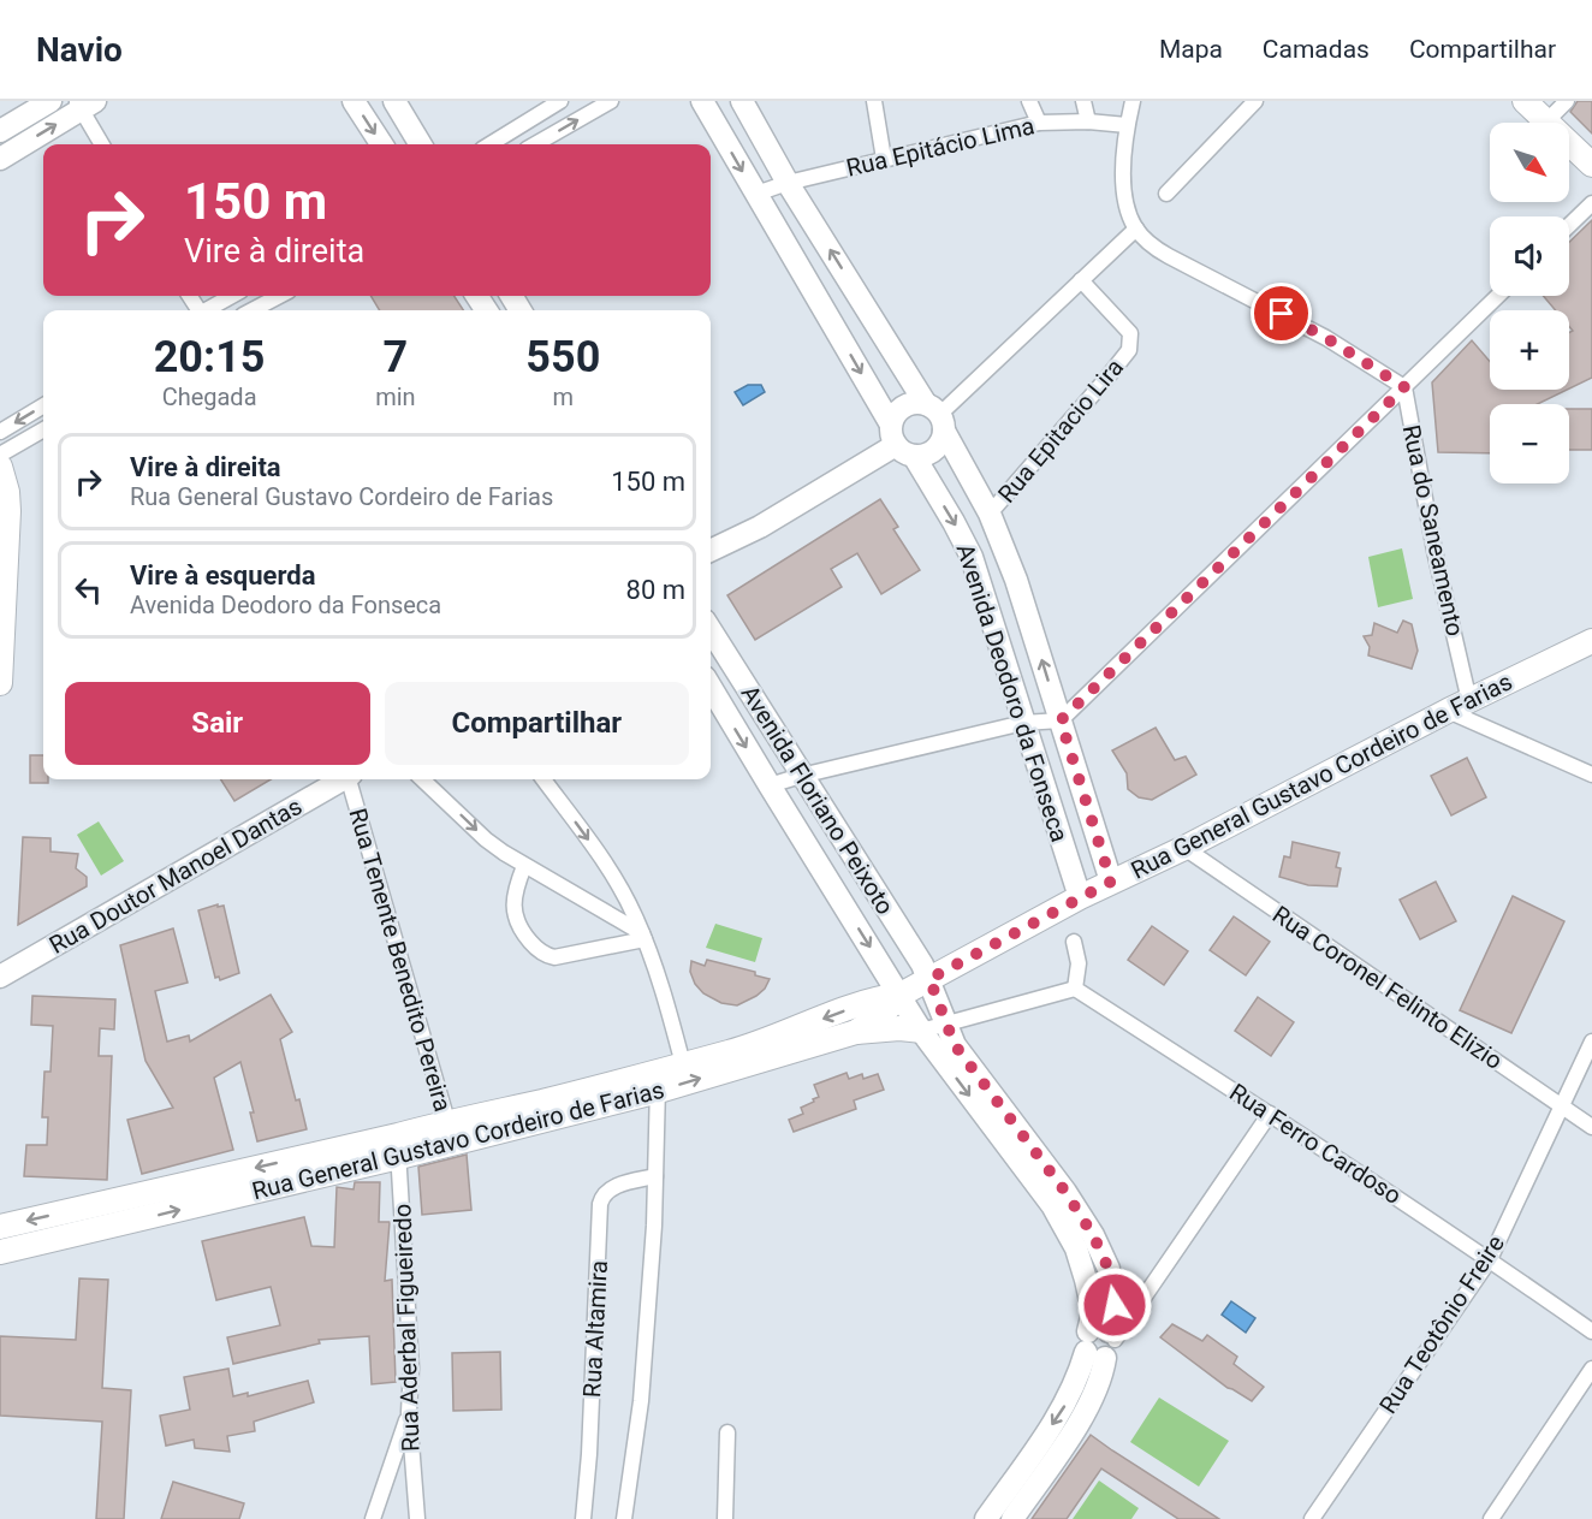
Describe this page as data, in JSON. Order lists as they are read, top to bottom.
{
  "streets": {
    "main road": [
      "Avenida Deodoro da Fonseca",
      "Rua General Gustavo Cordeiro de Farias",
      "Avenida Floriano Peixoto",
      "Rua Doutor Manoel Dantas"
    ],
    "street": [
      "Rua Epitácio Lima",
      "Rua Epitacio Lira",
      "Rua do Saneamento",
      "Rua Tenente Benedito Pereira",
      "Rua Coronel Felinto Elizio",
      "Rua Ferro Cardoso",
      "Rua Teotônio Freire",
      "Rua Aderbal Figueiredo",
      "Rua Altamira"
    ]
  },
  "crossings": [
    ["Rua Epitácio Lima", "Avenida Deodoro da Fonseca"],
    ["Rua Epitacio Lira", "Avenida Deodoro da Fonseca"],
    ["Rua do Saneamento", "Rua General Gustavo Cordeiro de Farias"],
    ["Avenida Deodoro da Fonseca", "Rua General Gustavo Cordeiro de Farias"],
    ["Rua General Gustavo Cordeiro de Farias", "Avenida Floriano Peixoto"],
    ["Rua General Gustavo Cordeiro de Farias", "Rua Tenente Benedito Pereira"],
    ["Rua General Gustavo Cordeiro de Farias", "Rua Coronel Felinto Elizio"],
    ["Rua General Gustavo Cordeiro de Farias", "Rua Aderbal Figueiredo"],
    ["Rua Coronel Felinto Elizio", "Rua Teotônio Freire"],
    ["Rua Ferro Cardoso", "Rua Teotônio Freire"]
  ],
  "north": "bottom right",
  "page": {
    "header": "Navio",
    "nav": ["Mapa", "Camadas", "Compartilhar"],
    "map_buttons": ["+", "−"],
    "turn": ["150 m", "Vire à direita"],
    "eta": [
      "20:15",
      "Chegada",
      "7",
      "min",
      "550",
      "m"
    ],
    "list": [
      {
        "name": "Vire à direita",
        "note": "Rua General Gustavo Cordeiro de Farias",
        "value": "150 m"
      },
      {
        "name": "Vire à esquerda",
        "note": "Avenida Deodoro da Fonseca",
        "value": "80 m"
      }
    ],
    "buttons": ["Sair", "Compartilhar"]
  }
}
